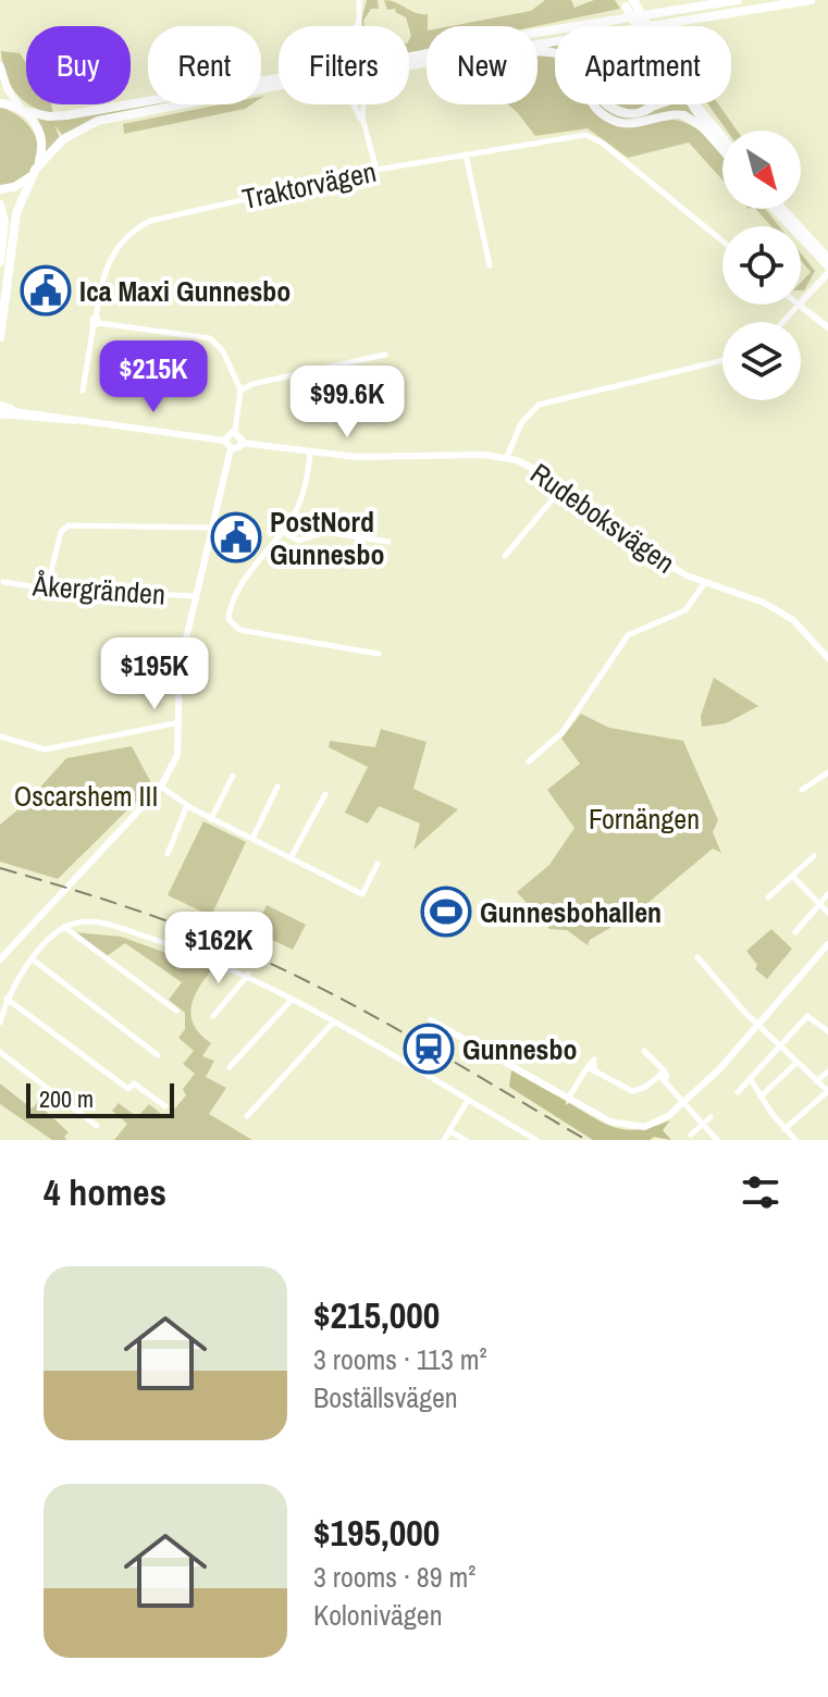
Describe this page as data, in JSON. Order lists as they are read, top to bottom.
{
  "streets": {
    "street": ["Traktorvägen", "Rudeboksvägen", "Åkergränden"]
  },
  "parks": ["Oscarshem III", "Fornängen"],
  "places": {
    "public building": ["Ica Maxi Gunnesbo", "PostNord Gunnesbo"],
    "sports": ["Gunnesbohallen"],
    "station": ["Gunnesbo"]
  },
  "scale_bar": "200 m",
  "north": "bottom right",
  "page": {
    "chip": [
      "Buy",
      "Rent",
      "Filters",
      "New",
      "Apartment"
    ],
    "price": [
      "$215K",
      "$99.6K",
      "$195K",
      "$162K"
    ],
    "scale": "200 m",
    "heading": "4 homes",
    "list": [
      {
        "name": "$215,000",
        "note": "3 rooms · 113 m² · Boställsvägen"
      },
      {
        "name": "$195,000",
        "note": "3 rooms · 89 m² · Kolonivägen"
      }
    ]
  }
}
